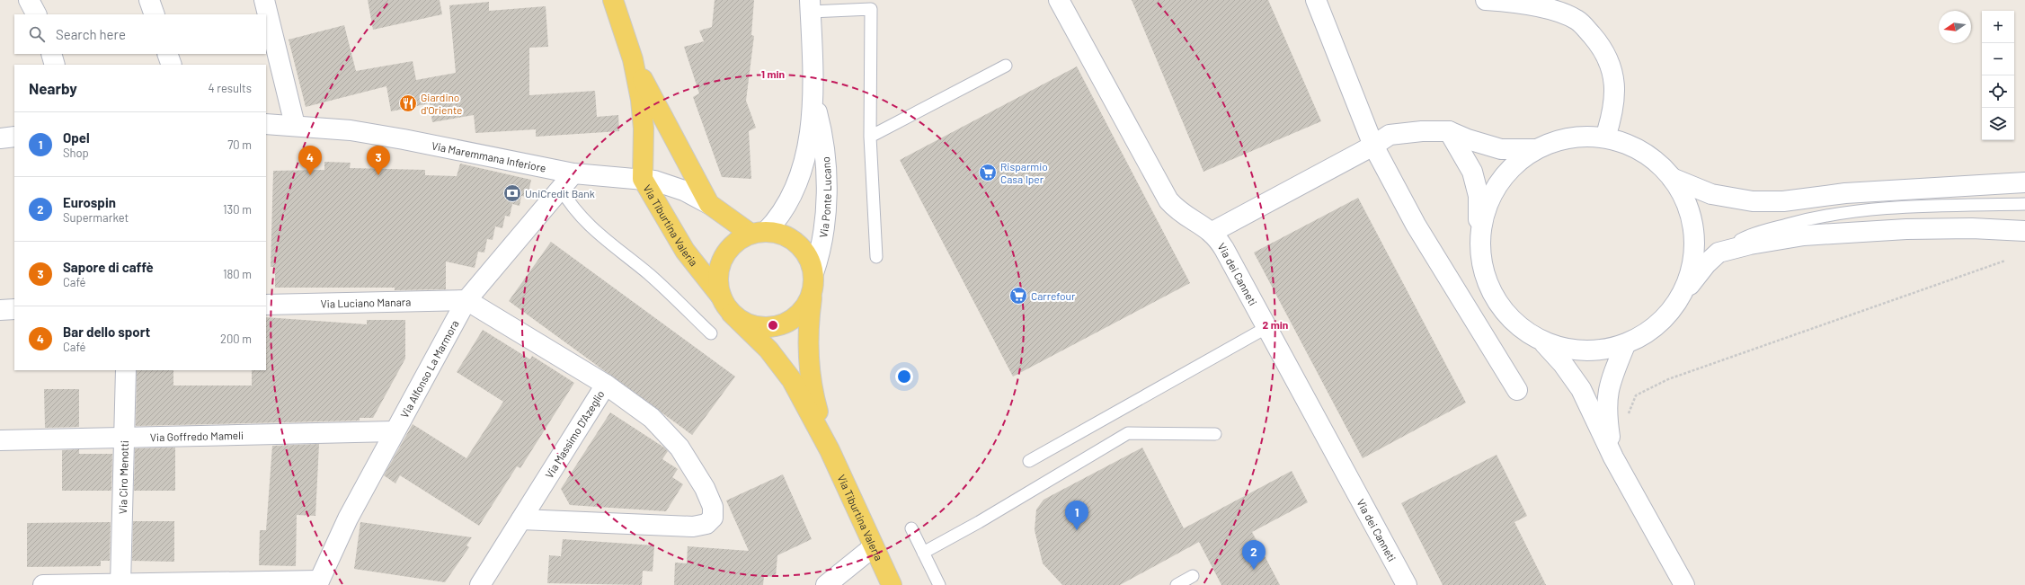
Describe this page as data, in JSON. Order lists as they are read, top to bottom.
{
  "streets": {
    "main road": ["Via Tiburtina Valeria"],
    "street": [
      "Via Maremmana Inferiore",
      "Via Ponte Lucano",
      "Via dei Canneti",
      "Via Luciano Manara",
      "Via Alfonso La Marmora",
      "Via Massimo D'Azeglio",
      "Via Goffredo Mameli",
      "Via Ciro Menotti"
    ]
  },
  "crossings": [
    ["Via Maremmana Inferiore", "Via Tiburtina Valeria"],
    ["Via Maremmana Inferiore", "Via Alfonso La Marmora"],
    ["Via Ponte Lucano", "Via Tiburtina Valeria"],
    ["Via Luciano Manara", "Via Alfonso La Marmora"],
    ["Via Luciano Manara", "Via Massimo D'Azeglio"],
    ["Via Alfonso La Marmora", "Via Massimo D'Azeglio"],
    ["Via Alfonso La Marmora", "Via Goffredo Mameli"],
    ["Via Goffredo Mameli", "Via Ciro Menotti"]
  ],
  "places": {
    "restaurant": ["Giardino d'Oriente"],
    "supermarket": ["Risparmio Casa Iper", "Carrefour"],
    "bank": ["UniCredit Bank"]
  },
  "north": "left",
  "page": {
    "map_buttons": ["+", "−"],
    "search": "Search here",
    "heading": ["Nearby", "4 results"],
    "list": [
      {
        "mark": "1",
        "name": "Opel",
        "note": "Shop",
        "value": "70 m"
      },
      {
        "mark": "2",
        "name": "Eurospin",
        "note": "Supermarket",
        "value": "130 m"
      },
      {
        "mark": "3",
        "name": "Sapore di caffè",
        "note": "Café",
        "value": "180 m"
      },
      {
        "mark": "4",
        "name": "Bar dello sport",
        "note": "Café",
        "value": "200 m"
      }
    ],
    "pins": [
      "3",
      "4",
      "1",
      "2"
    ]
  },
  "rings": ["1 min", "2 min"]
}
